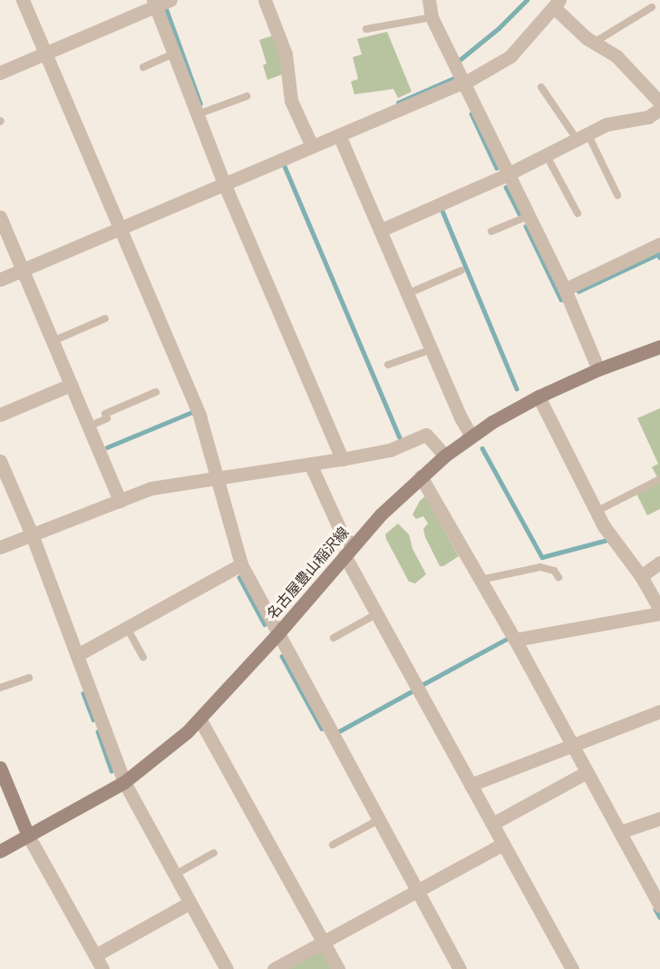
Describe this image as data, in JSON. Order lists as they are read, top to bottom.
{
  "streets": {
    "main road": ["名古屋豊山稲沢線"]
  }
}
